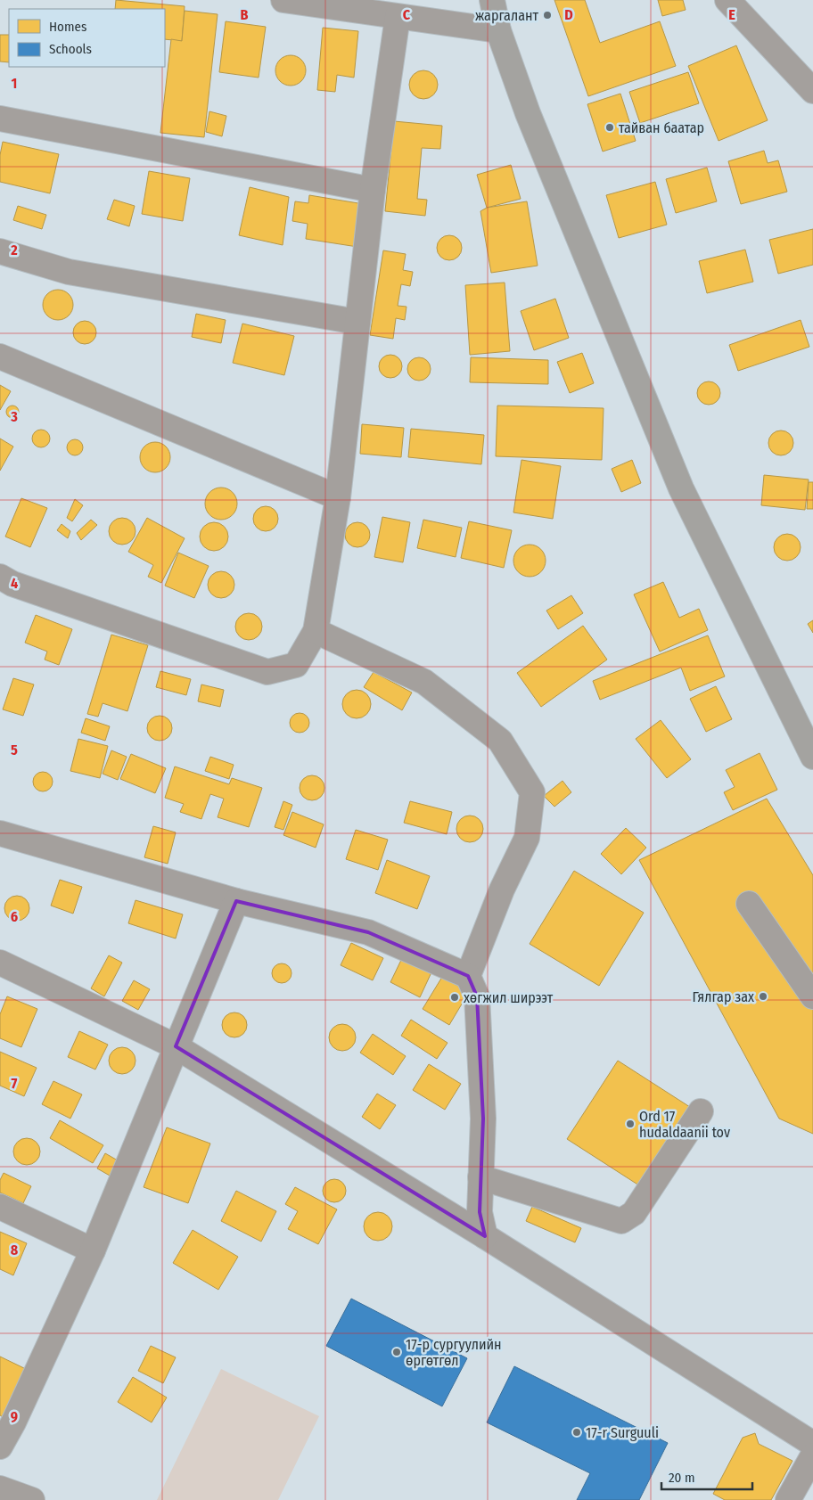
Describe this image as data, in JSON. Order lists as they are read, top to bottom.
{
  "places": [
    "жаргалант",
    "тайван баатар",
    "Гялгар зах",
    "хөгжил ширээт",
    "Ord 17 hudaldaanii tov",
    "17-р сургуулийн өргөтгөл",
    "17-r Surguuli"
  ],
  "legend": ["Homes", "Schools"],
  "scale_bar": "20 m",
  "grid": {
    "columns": [
      "B",
      "C",
      "D",
      "E"
    ],
    "rows": [
      "1",
      "2",
      "3",
      "4",
      "5",
      "6",
      "7",
      "8",
      "9"
    ]
  }
}
